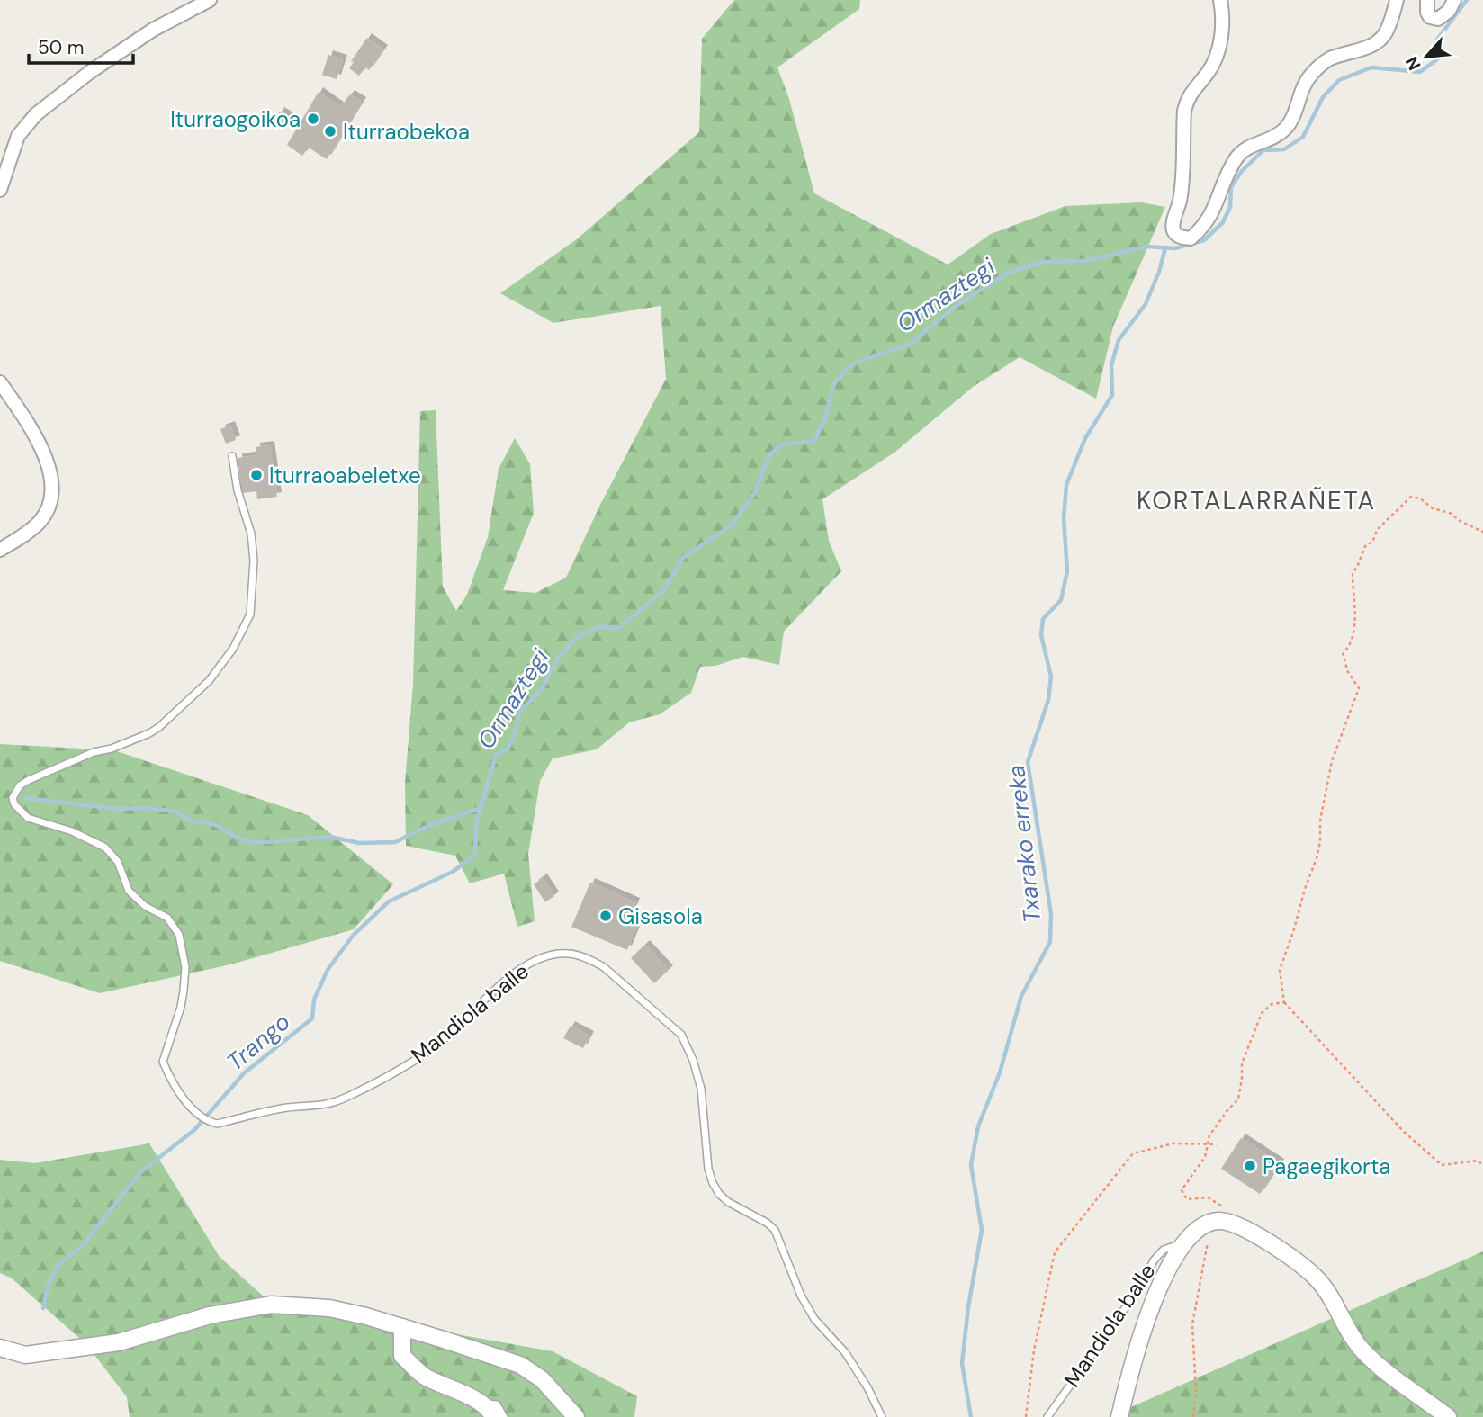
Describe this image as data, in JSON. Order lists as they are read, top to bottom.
{
  "streets": {
    "lane": ["Mandiola balle"]
  },
  "districts": ["KORTALARRAÑETA"],
  "water": ["Ormaztegi", "Txarako erreka", "Trango"],
  "places": [
    "Iturraogoikoa",
    "Iturraobekoa",
    "Iturraoabeletxe",
    "Gisasola",
    "Pagaegikorta"
  ],
  "scale_bar": "50 m",
  "north": "bottom left"
}
